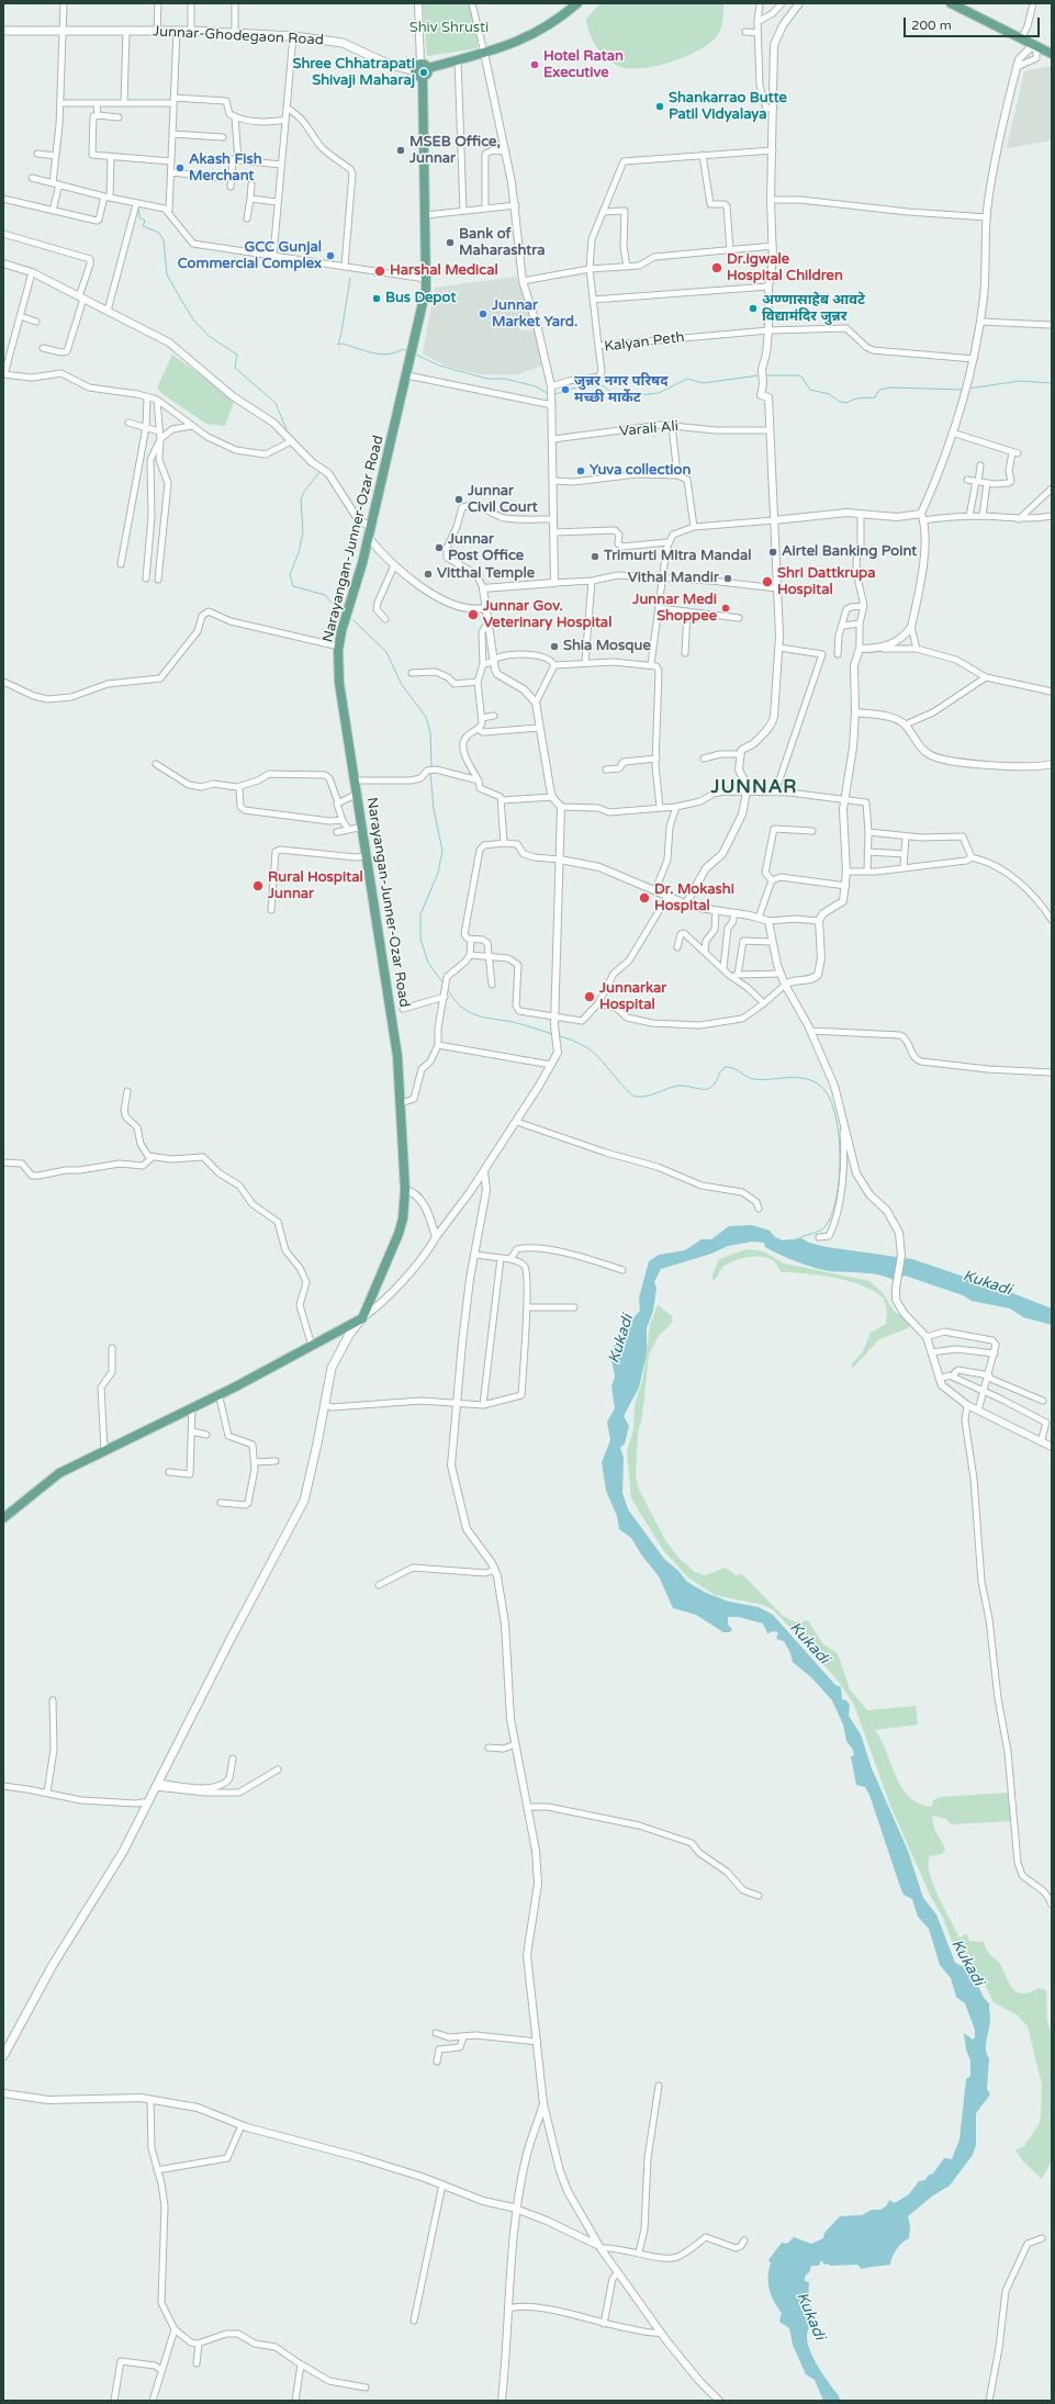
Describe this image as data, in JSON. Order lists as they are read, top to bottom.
{
  "streets": {
    "main road": ["Junnar-Ghodegaon Road", "Narayangan-Junner-Ozar Road"],
    "street": ["Kalyan Peth", "Varali Ali"]
  },
  "crossings": [
    ["Junnar-Ghodegaon Road", "Narayangan-Junner-Ozar Road"]
  ],
  "districts": ["JUNNAR"],
  "water": ["Kukadi"],
  "parks": ["Shiv Shrusti"],
  "places": [
    "Hotel Ratan Executive",
    "Shree Chhatrapati Shivaji Maharaj",
    "Shankarrao Butte Patil Vidyalaya",
    "MSEB Office, Junnar",
    "Akash Fish Merchant",
    "Bank of Maharashtra",
    "GCC Gunjal Commercial Complex",
    "Dr.igwale Hospital Children",
    "Harshal Medical",
    "Bus Depot",
    "अण्णासाहेब आवटे विद्यामंदिर जुन्नर",
    "Junnar Market Yard.",
    "जुन्नर नगर परिषद मच्छी मार्केट",
    "Yuva collection",
    "Junnar Civil Court",
    "Junnar Post Office",
    "Airtel Banking Point",
    "Trimurti Mitra Mandal",
    "Vitthal Temple",
    "Vithal Mandir",
    "Shri Dattkrupa Hospital",
    "Junnar Medi Shoppee",
    "Junnar Gov. Veterinary Hospital",
    "Shia Mosque",
    "Rural Hospital Junnar",
    "Dr. Mokashi Hospital",
    "Junnarkar Hospital"
  ],
  "scale_bar": "200 m"
}
